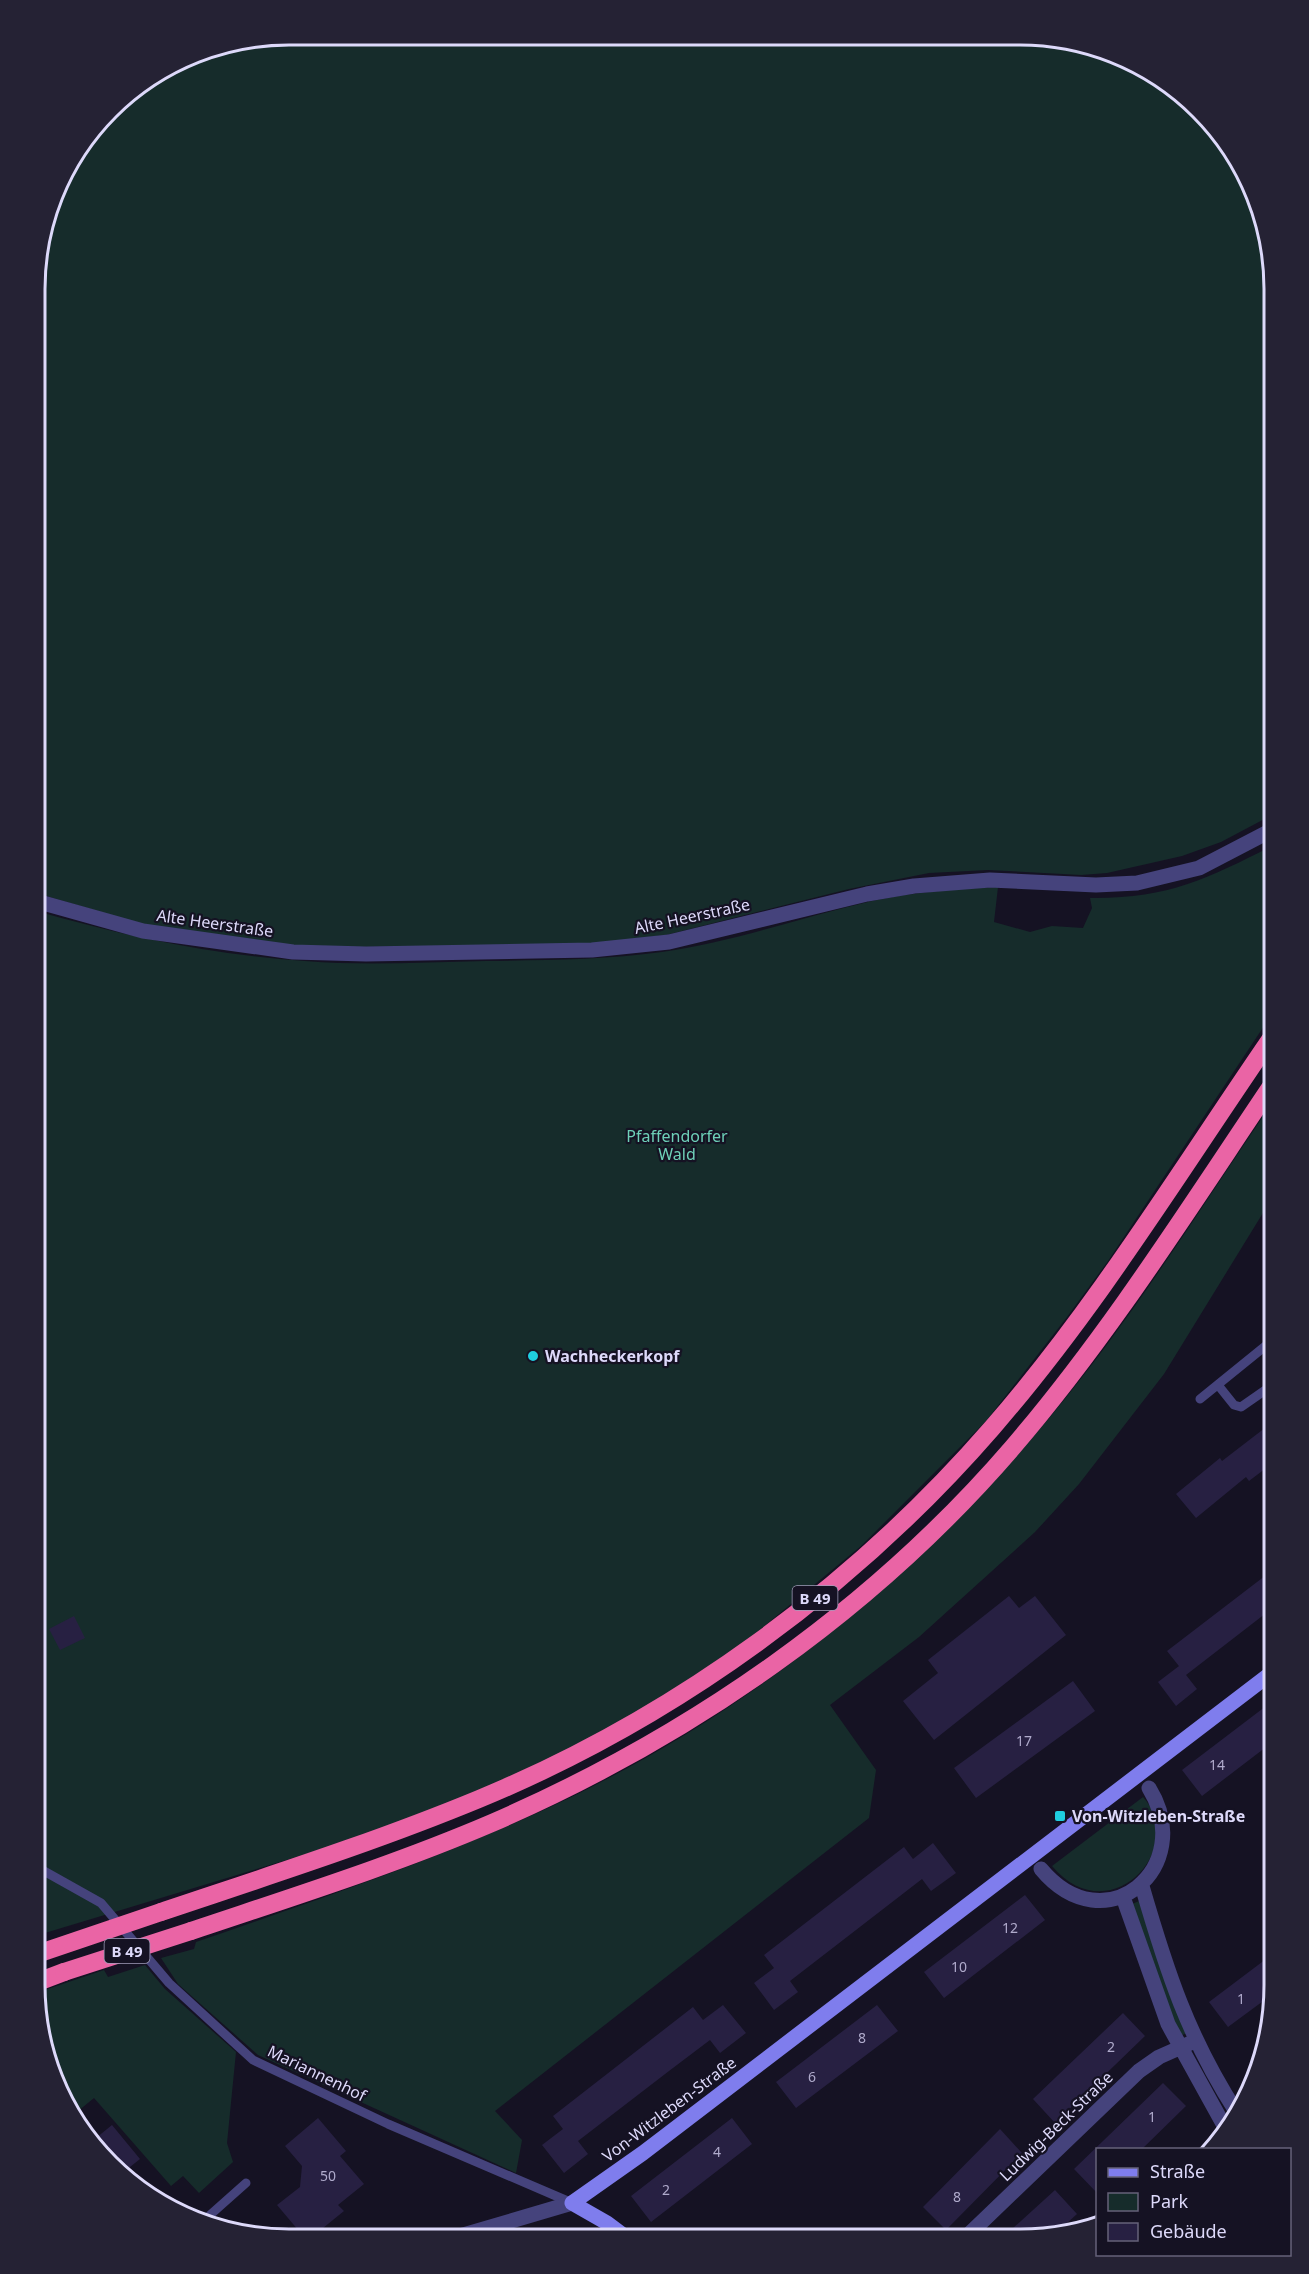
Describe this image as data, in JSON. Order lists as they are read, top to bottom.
{
  "streets": {
    "highway": ["B 49"],
    "street": ["Alte Heerstraße", "Von-Witzleben-Straße", "Ludwig-Beck-Straße"],
    "lane": ["Mariannenhof"]
  },
  "crossings": [
    ["Mariannenhof", "Von-Witzleben-Straße"]
  ],
  "parks": ["Pfaffendorfer Wald"],
  "places": {
    "other": ["Wachheckerkopf"],
    "transit": ["Von-Witzleben-Straße"]
  },
  "house_numbers": [
    "17",
    "14",
    "12",
    "10",
    "1",
    "8",
    "2",
    "6",
    "1",
    "4",
    "50",
    "2",
    "8"
  ],
  "legend": ["Straße", "Park", "Gebäude"]
}
